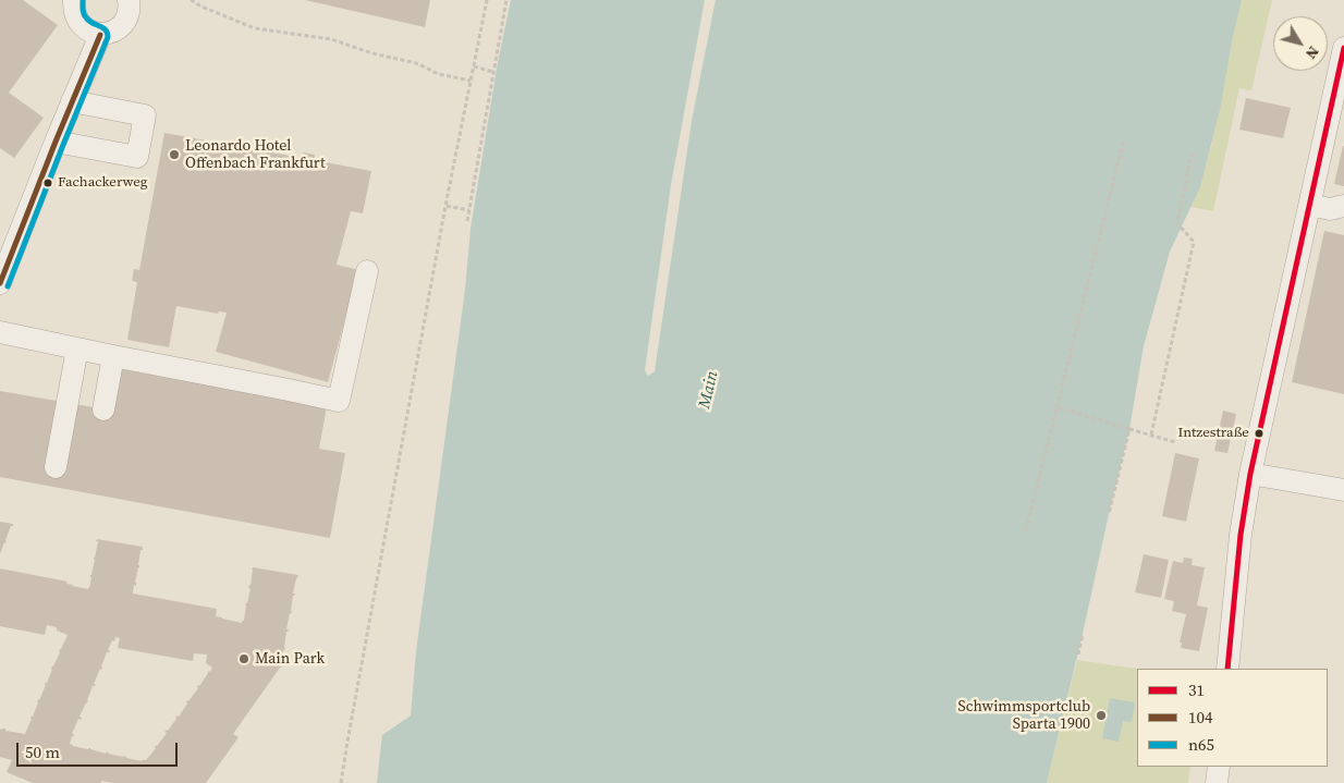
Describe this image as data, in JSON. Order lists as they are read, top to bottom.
{
  "water": ["Main"],
  "places": [
    "Leonardo Hotel Offenbach Frankfurt",
    "Fachackerweg",
    "Intzestraße",
    "Main Park",
    "Schwimmsportclub Sparta 1900"
  ],
  "lines": ["transit line n65", "transit line 104", "transit line 31"],
  "legend": ["31", "104", "n65"],
  "scale_bar": "50 m",
  "north": "bottom right"
}
